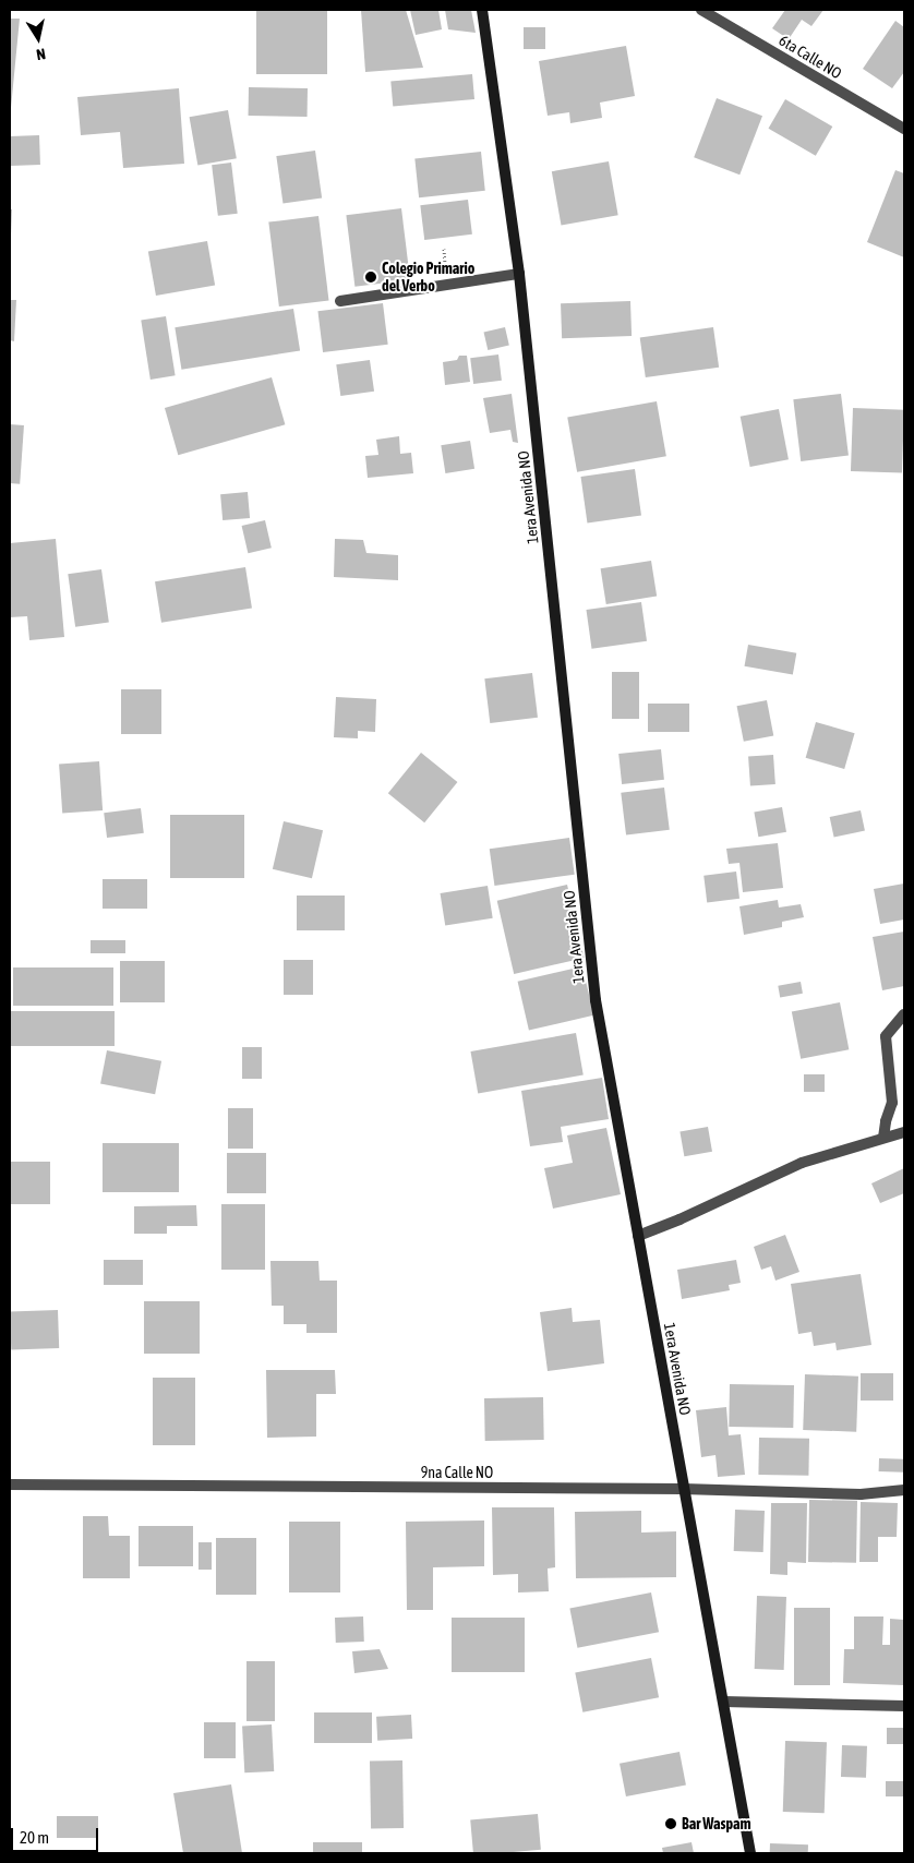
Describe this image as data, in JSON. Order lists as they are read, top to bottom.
{
  "streets": {
    "street": ["6ta Calle NO", "1era Avenida NO", "9na Calle NO"]
  },
  "crossings": [
    ["1era Avenida NO", "9na Calle NO"]
  ],
  "places": ["Colegio Primario del Verbo", "Bar Waspam"],
  "scale_bar": "20 m",
  "north": "bottom"
}
